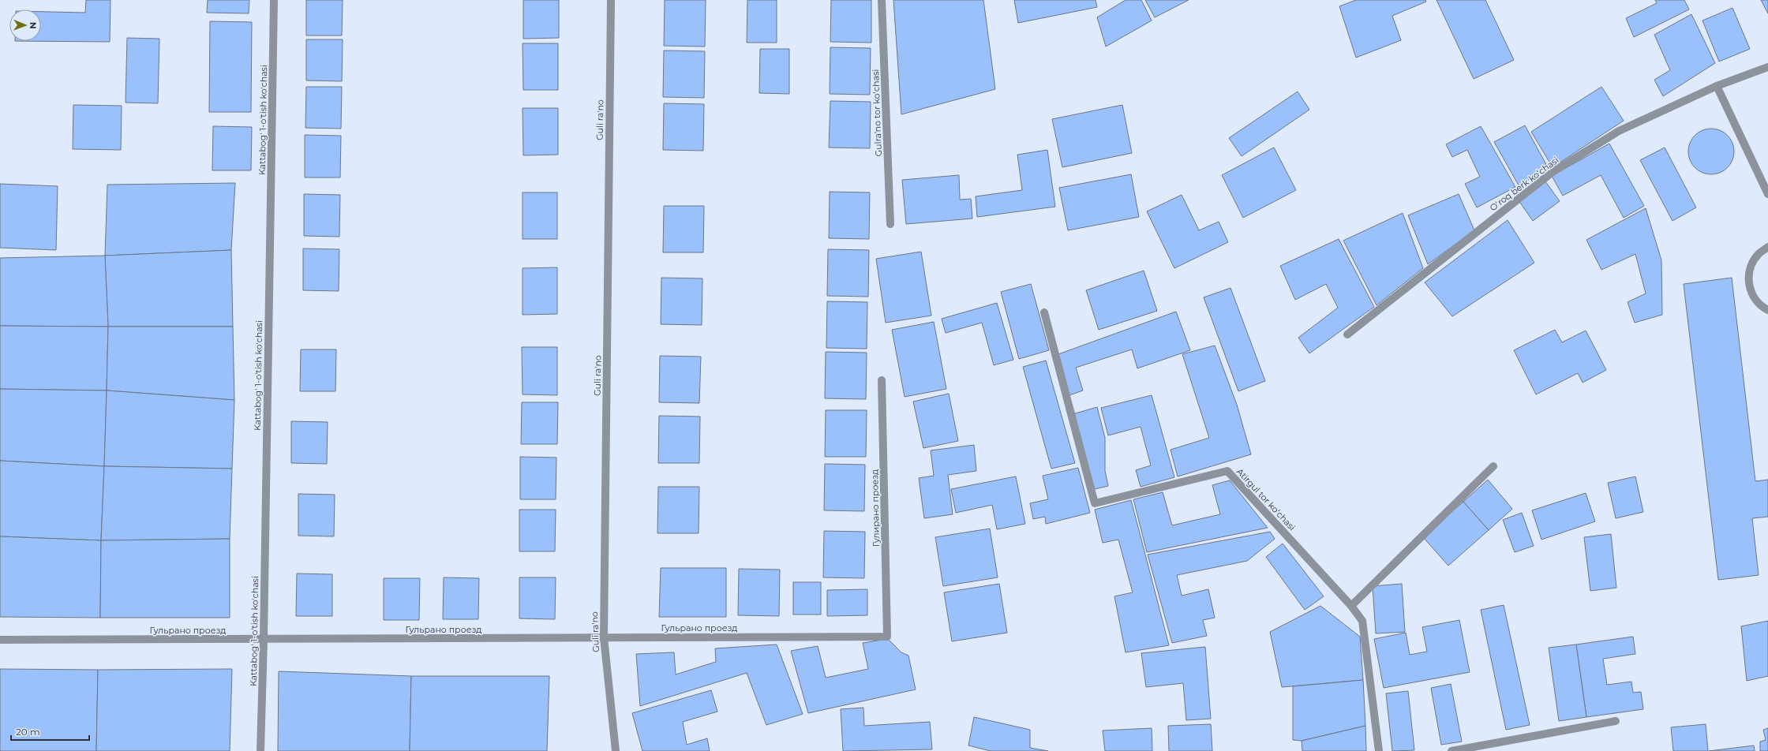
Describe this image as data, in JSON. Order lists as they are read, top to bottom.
{
  "streets": {
    "street": [
      "Gulraʼno tor koʻchasi",
      "Kattabog' 1-o'tish ko'chasi",
      "Guli ra'no",
      "Oʻroq berk koʻchasi",
      "Atirgul tor koʻchasi",
      "Гулирано проезд",
      "Гульрано проезд"
    ]
  },
  "crossings": [
    ["Kattabog' 1-o'tish ko'chasi", "Гульрано проезд"],
    ["Guli ra'no", "Гульрано проезд"],
    ["Гулирано проезд", "Гульрано проезд"]
  ],
  "scale_bar": "20 m",
  "north": "right"
}
